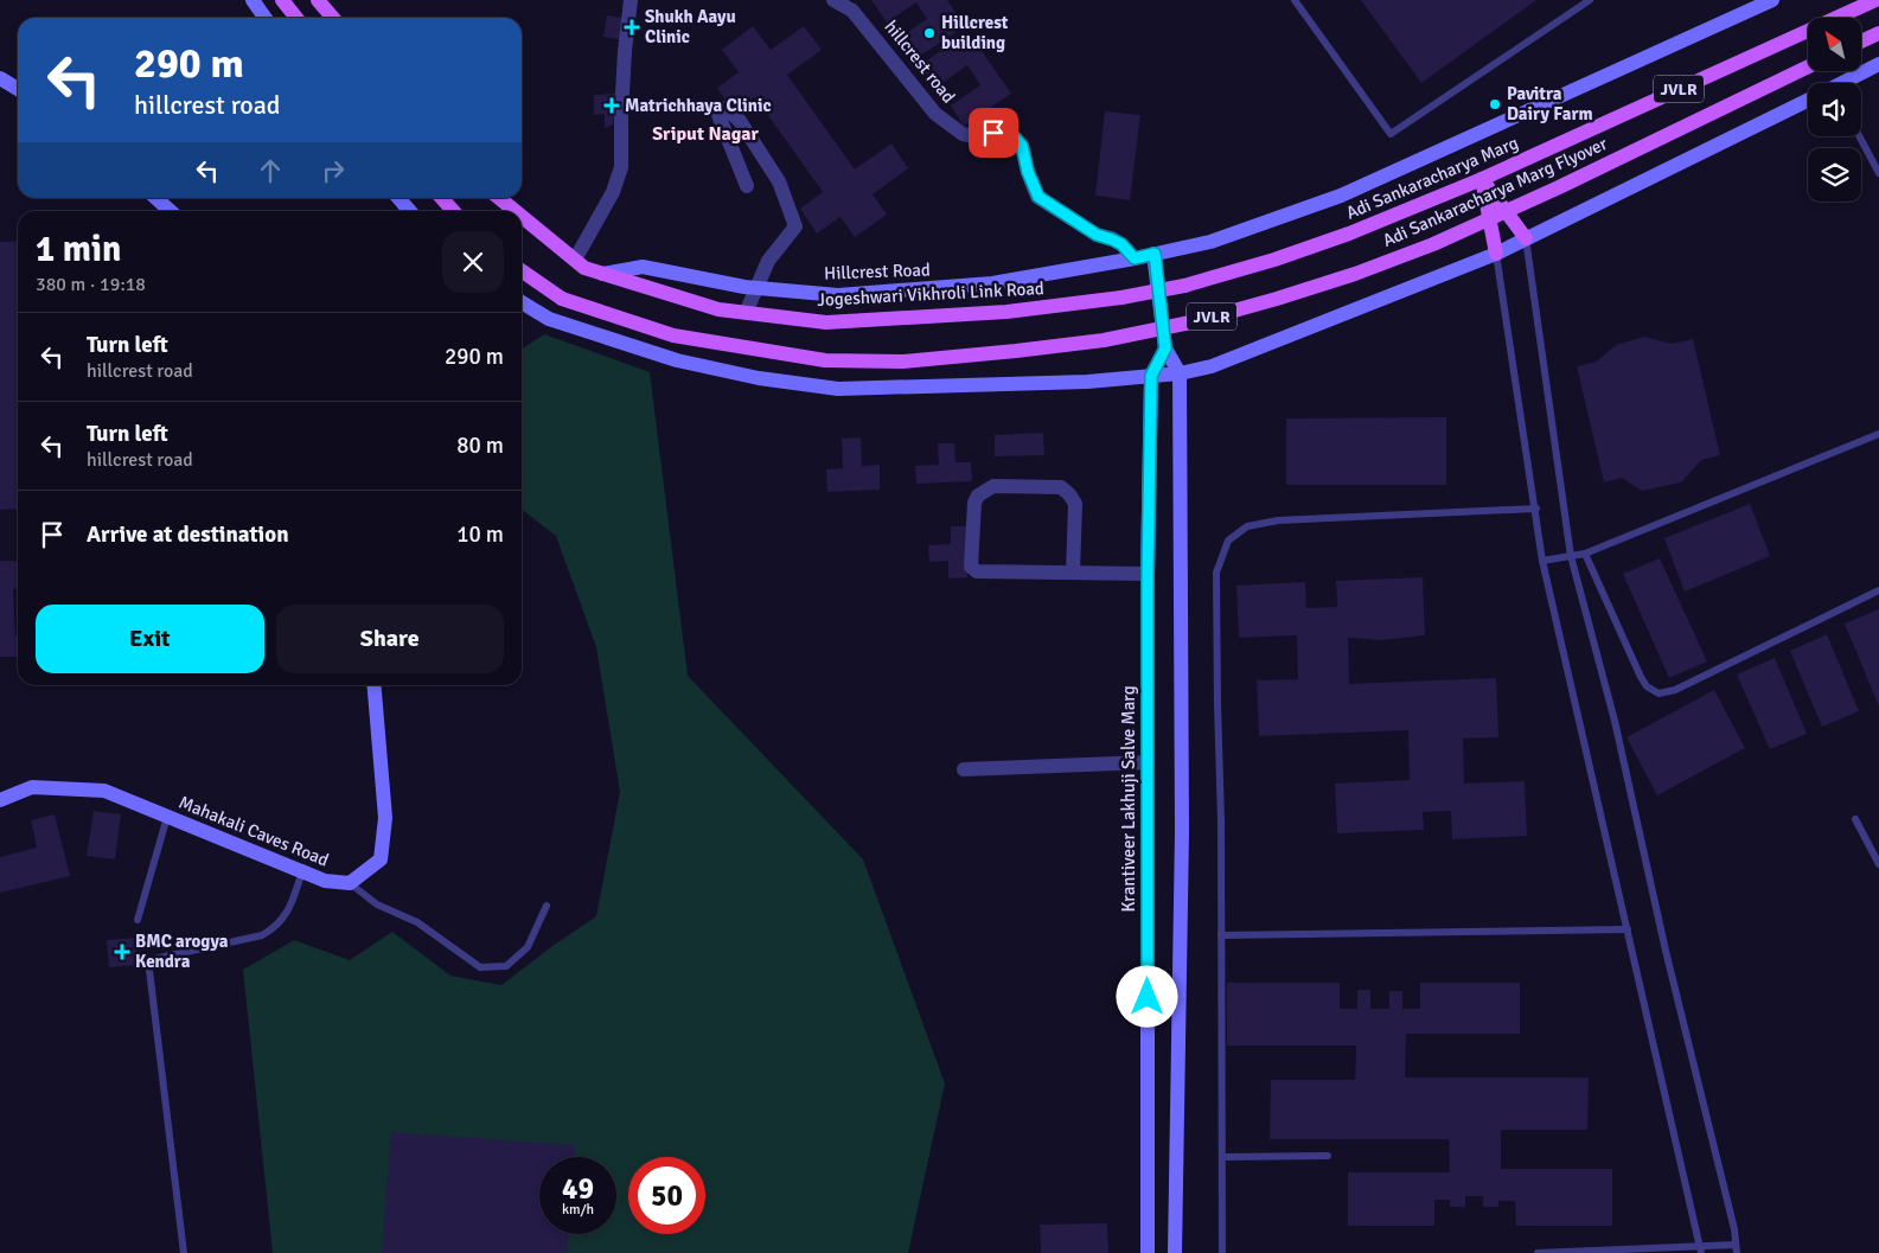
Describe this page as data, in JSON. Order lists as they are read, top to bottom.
{
  "streets": {
    "main road": [
      "JVLR",
      "Adi Sankaracharya Marg",
      "Adi Sankaracharya Marg Flyover",
      "Jogeshwari Vikhroli Link Road"
    ],
    "street": [
      "hillcrest road",
      "Hillcrest Road",
      "Krantiveer Lakhuji Salve Marg",
      "Mahakali Caves Road"
    ]
  },
  "crossings": [
    ["hillcrest road", "Hillcrest Road"],
    ["Adi Sankaracharya Marg", "Jogeshwari Vikhroli Link Road"],
    ["Hillcrest Road", "Jogeshwari Vikhroli Link Road"]
  ],
  "districts": ["Sriput Nagar"],
  "places": {
    "health": ["Shukh Aayu Clinic", "Matrichhaya Clinic", "BMC arogya Kendra"],
    "other": ["Hillcrest building", "Pavitra Dairy Farm"]
  },
  "north": "top left",
  "page": {
    "turn": ["290 m", "hillcrest road"],
    "heading": ["1 min", "380 m · 19:18"],
    "list": [
      {
        "name": "Turn left",
        "note": "hillcrest road",
        "value": "290 m"
      },
      {
        "name": "Turn left",
        "note": "hillcrest road",
        "value": "80 m"
      },
      {
        "name": "Arrive at destination",
        "value": "10 m"
      }
    ],
    "buttons": ["Exit", "Share"],
    "speed": "49 km/h",
    "limit": "50"
  }
}
